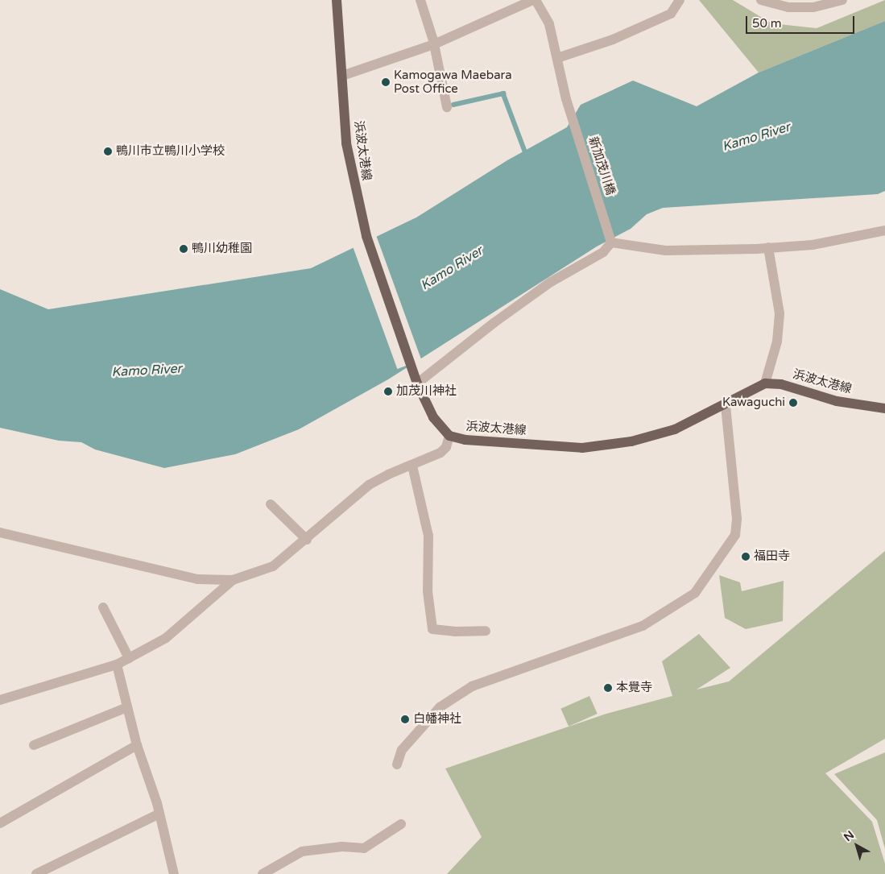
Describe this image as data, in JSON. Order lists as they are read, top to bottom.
{
  "streets": {
    "main road": ["浜波太港線"],
    "street": ["新加茂川橋"]
  },
  "water": ["Kamo River"],
  "places": [
    "Kamogawa Maebara Post Office",
    "鴨川市立鴨川小学校",
    "鴨川幼稚園",
    "加茂川神社",
    "Kawaguchi",
    "福田寺",
    "本覺寺",
    "白幡神社"
  ],
  "scale_bar": "50 m",
  "north": "top left"
}
